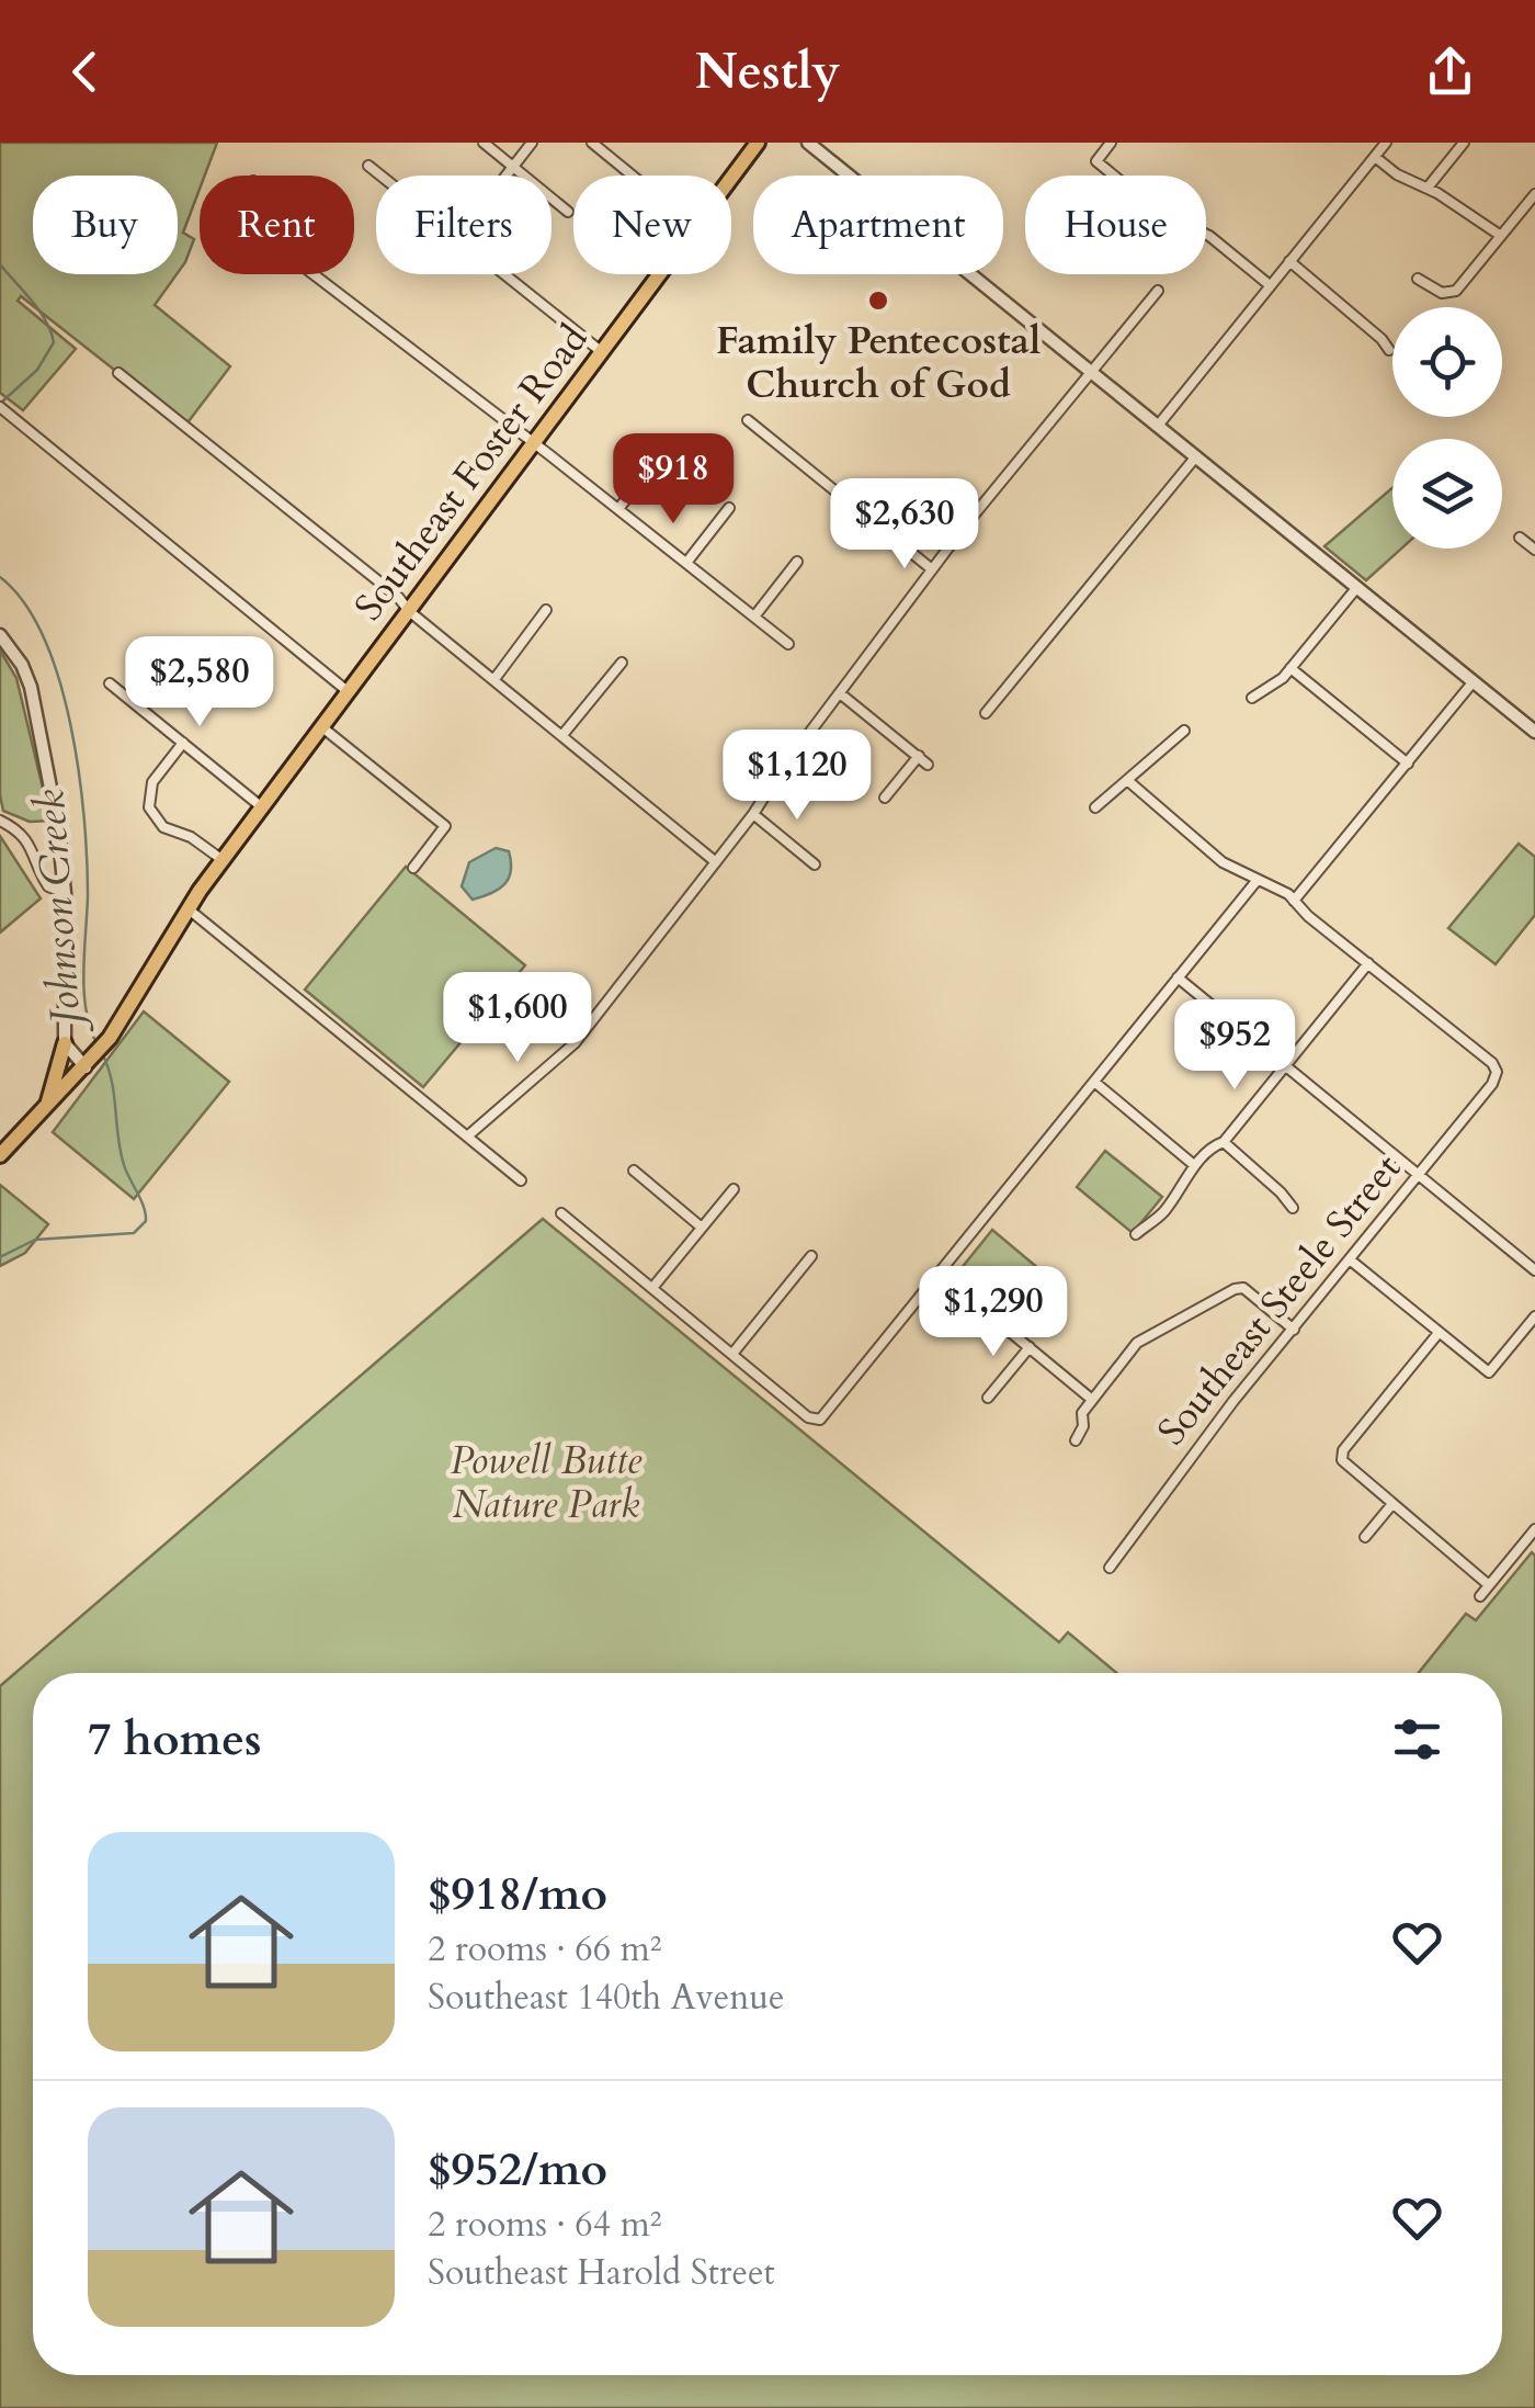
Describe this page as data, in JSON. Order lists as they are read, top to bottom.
{
  "streets": {
    "main road": ["Southeast Foster Road"],
    "street": ["Southeast Steele Street"]
  },
  "water": ["Johnson Creek"],
  "parks": ["Powell Butte Nature Park"],
  "places": ["Family Pentecostal Church of God"],
  "page": {
    "header": "Nestly",
    "chip": [
      "Buy",
      "Rent",
      "Filters",
      "New",
      "Apartment",
      "House"
    ],
    "price": [
      "$918",
      "$2,630",
      "$2,580",
      "$1,120",
      "$1,600",
      "$952",
      "$1,290"
    ],
    "heading": "7 homes",
    "list": [
      {
        "name": "$918/mo",
        "note": "2 rooms · 66 m² · Southeast 140th Avenue"
      },
      {
        "name": "$952/mo",
        "note": "2 rooms · 64 m² · Southeast Harold Street"
      }
    ]
  }
}
